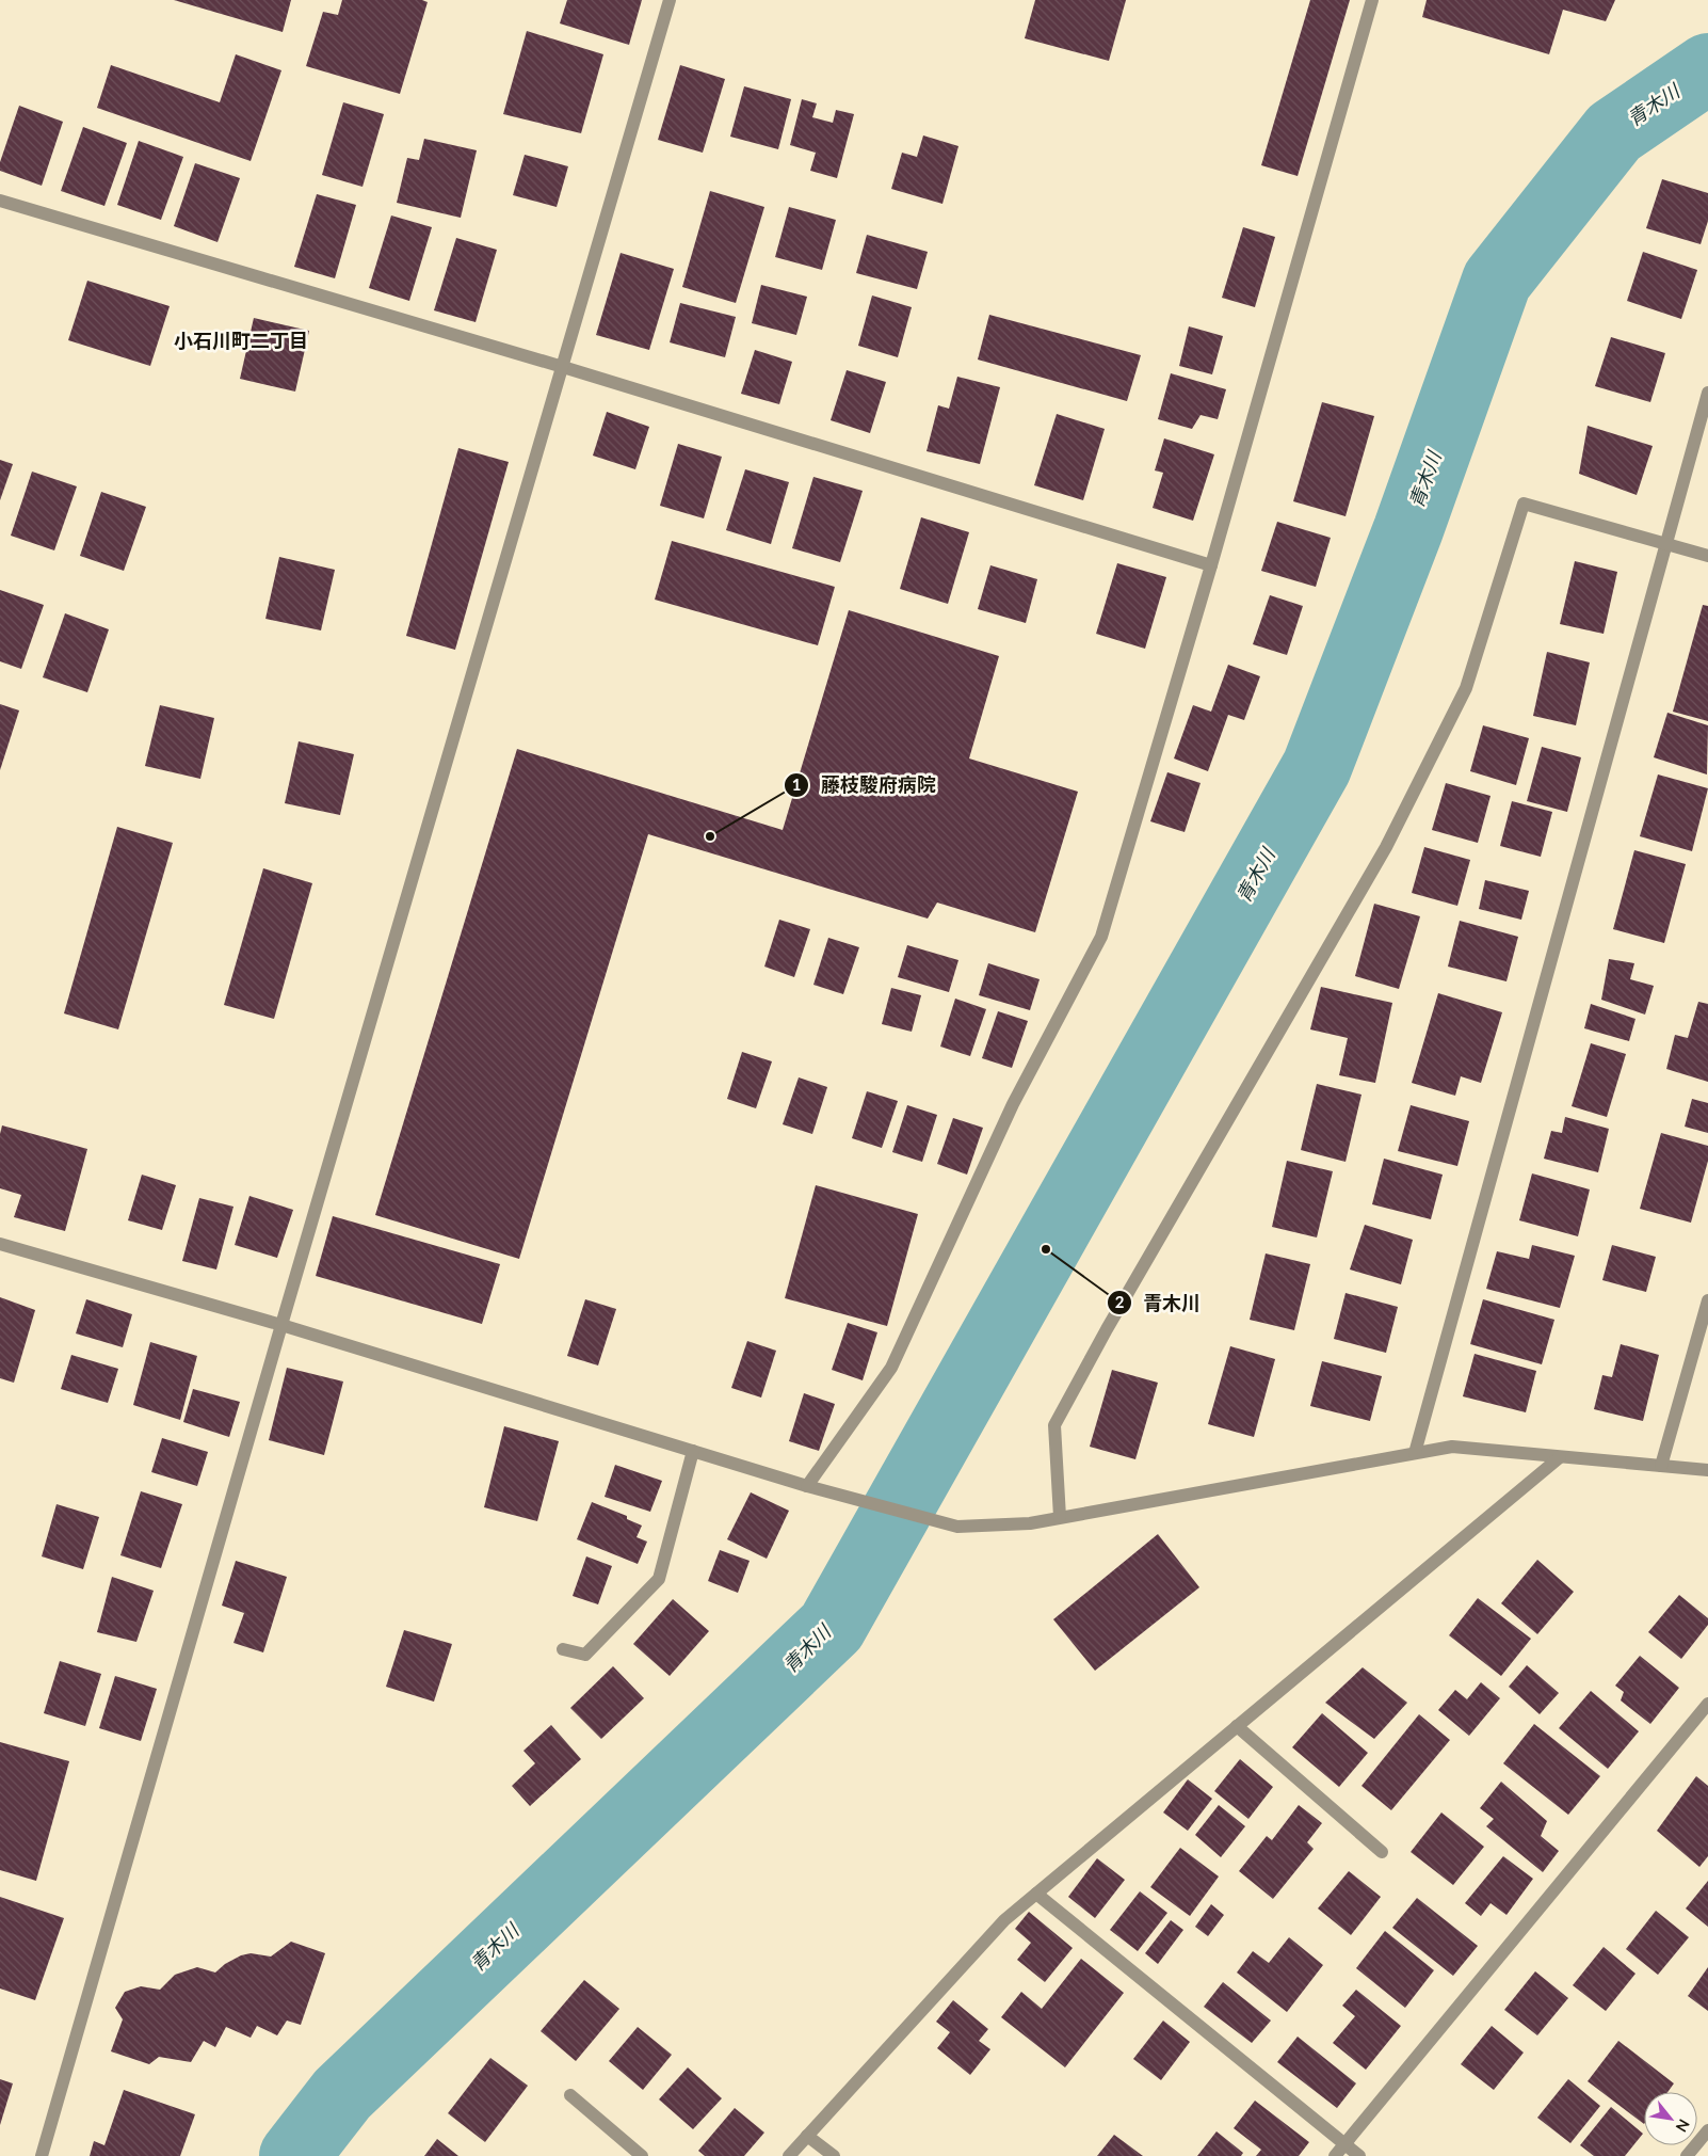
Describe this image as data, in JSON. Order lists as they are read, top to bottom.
{
  "districts": ["小石川町二丁目"],
  "water": ["青木川"],
  "places": ["藤枝駿府病院", "青木川"],
  "north": "bottom right"
}
